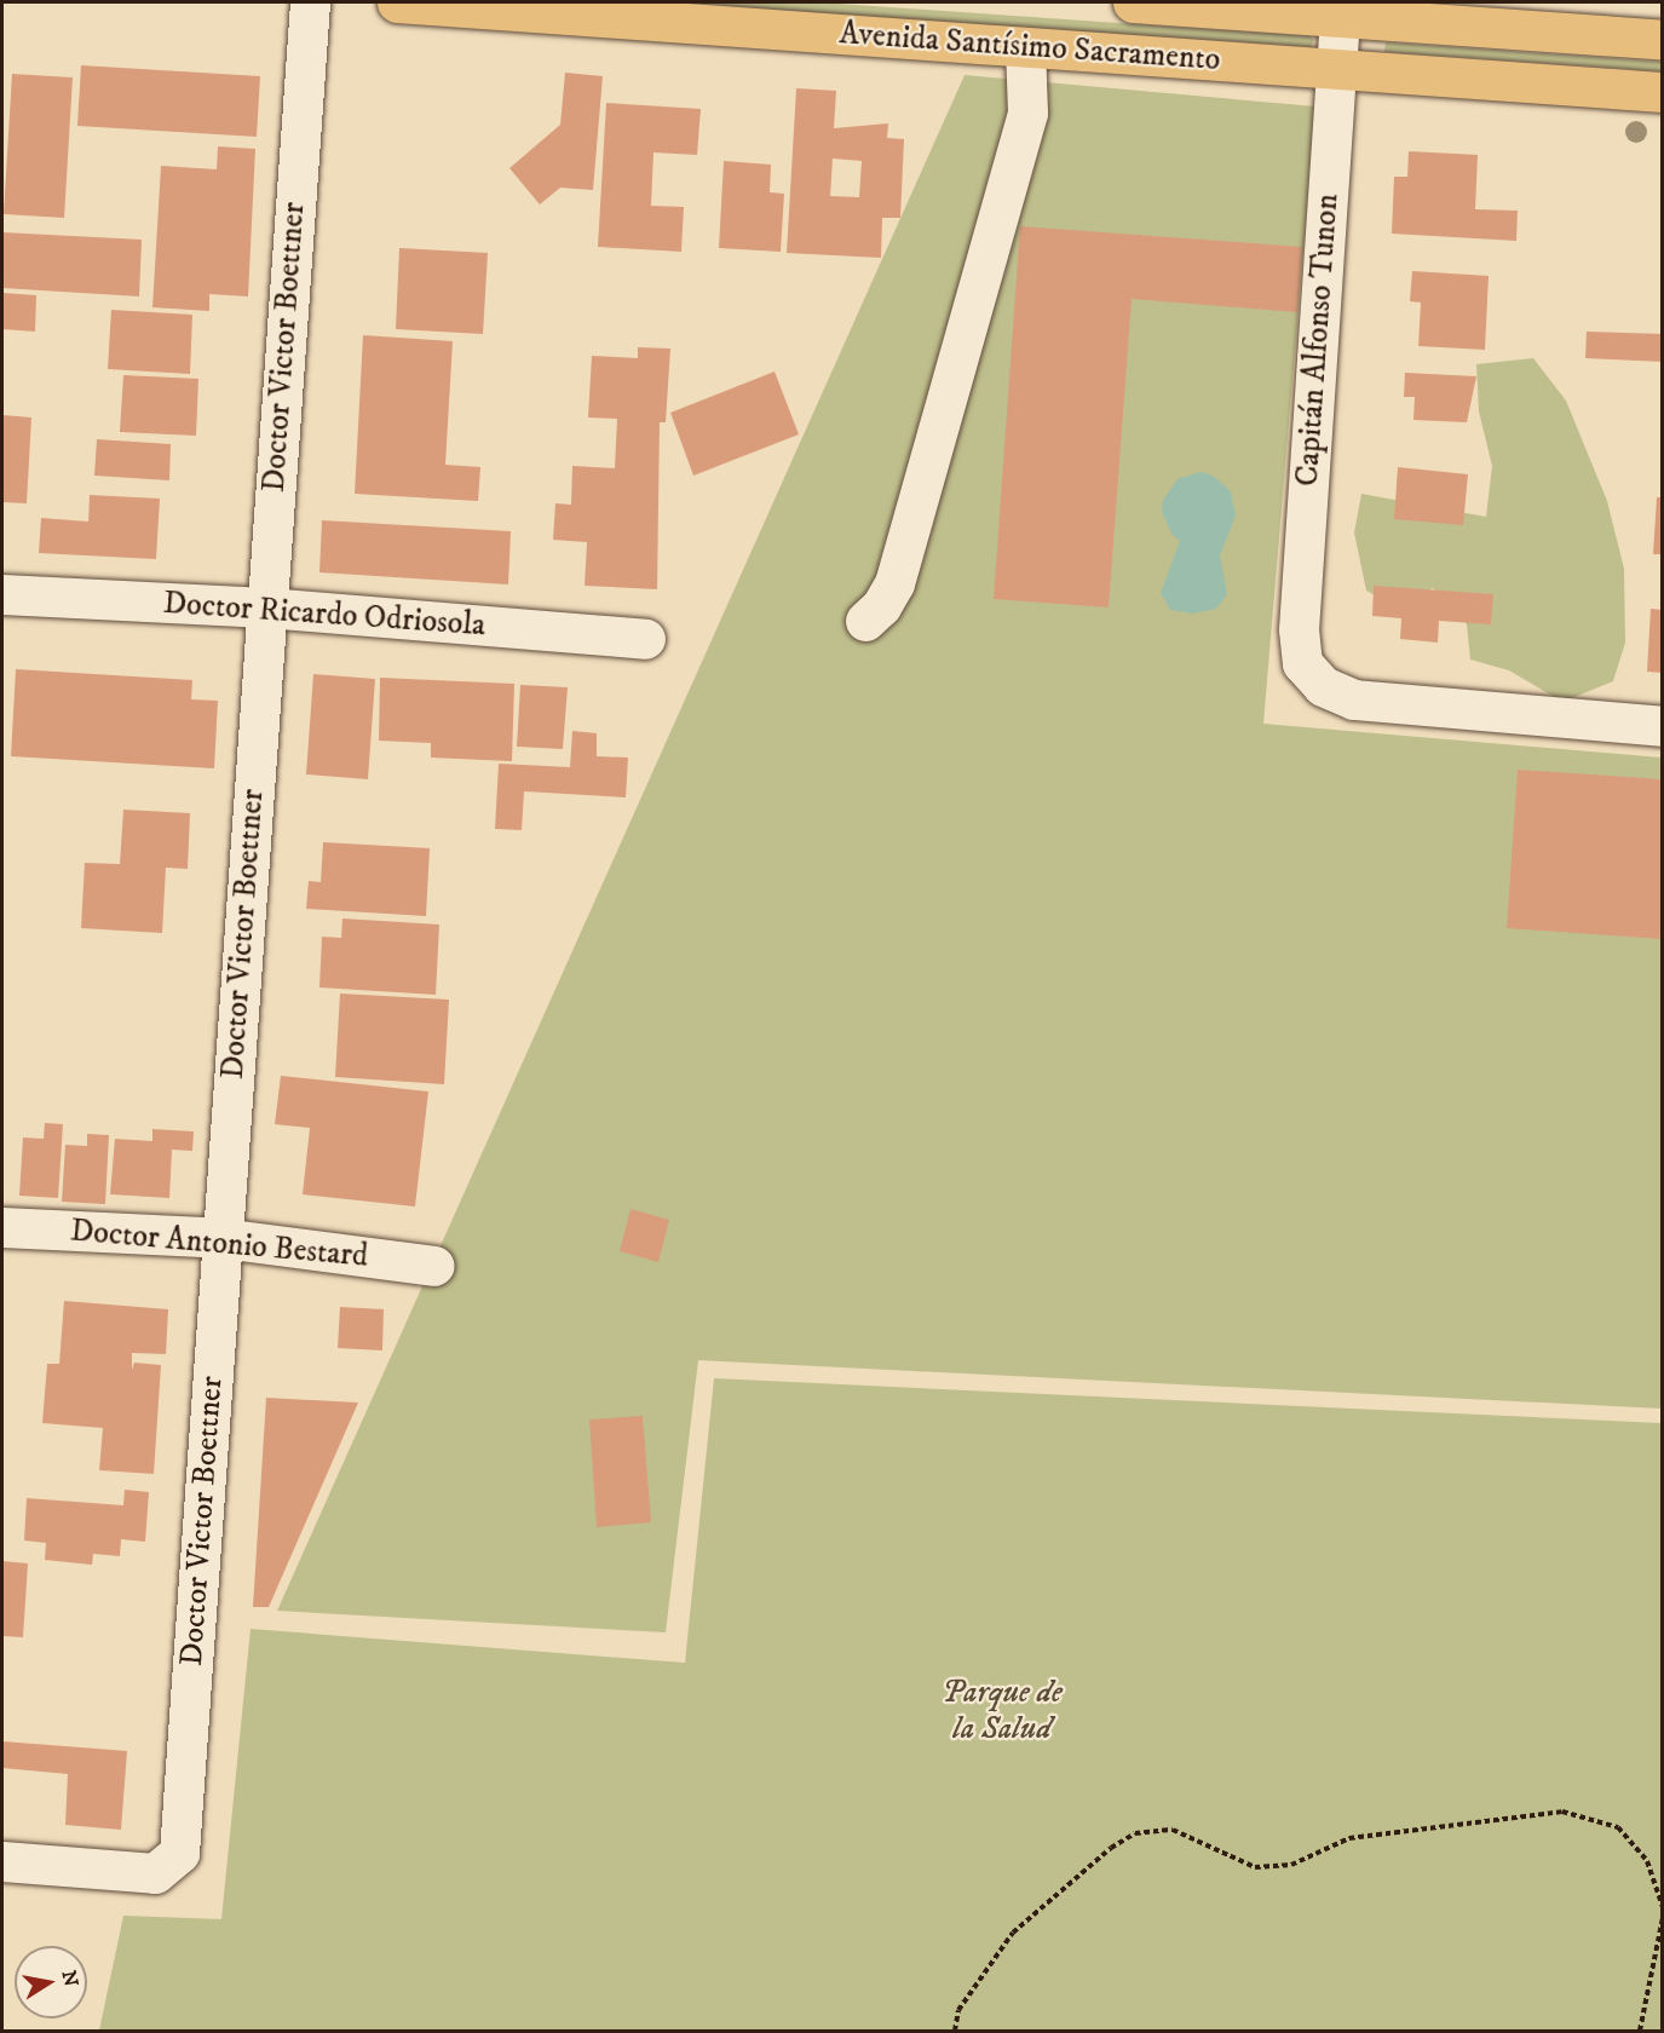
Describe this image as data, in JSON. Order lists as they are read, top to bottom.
{
  "streets": {
    "main road": ["Avenida Santísimo Sacramento"],
    "street": [
      "Capitán Alfonso Tunon",
      "Doctor Victor Boettner",
      "Doctor Ricardo Odriosola",
      "Doctor Antonio Bestard"
    ]
  },
  "crossings": [
    ["Avenida Santísimo Sacramento", "Capitán Alfonso Tunon"],
    ["Doctor Victor Boettner", "Doctor Ricardo Odriosola"],
    ["Doctor Victor Boettner", "Doctor Antonio Bestard"]
  ],
  "parks": ["Parque de la Salud"],
  "north": "right"
}
